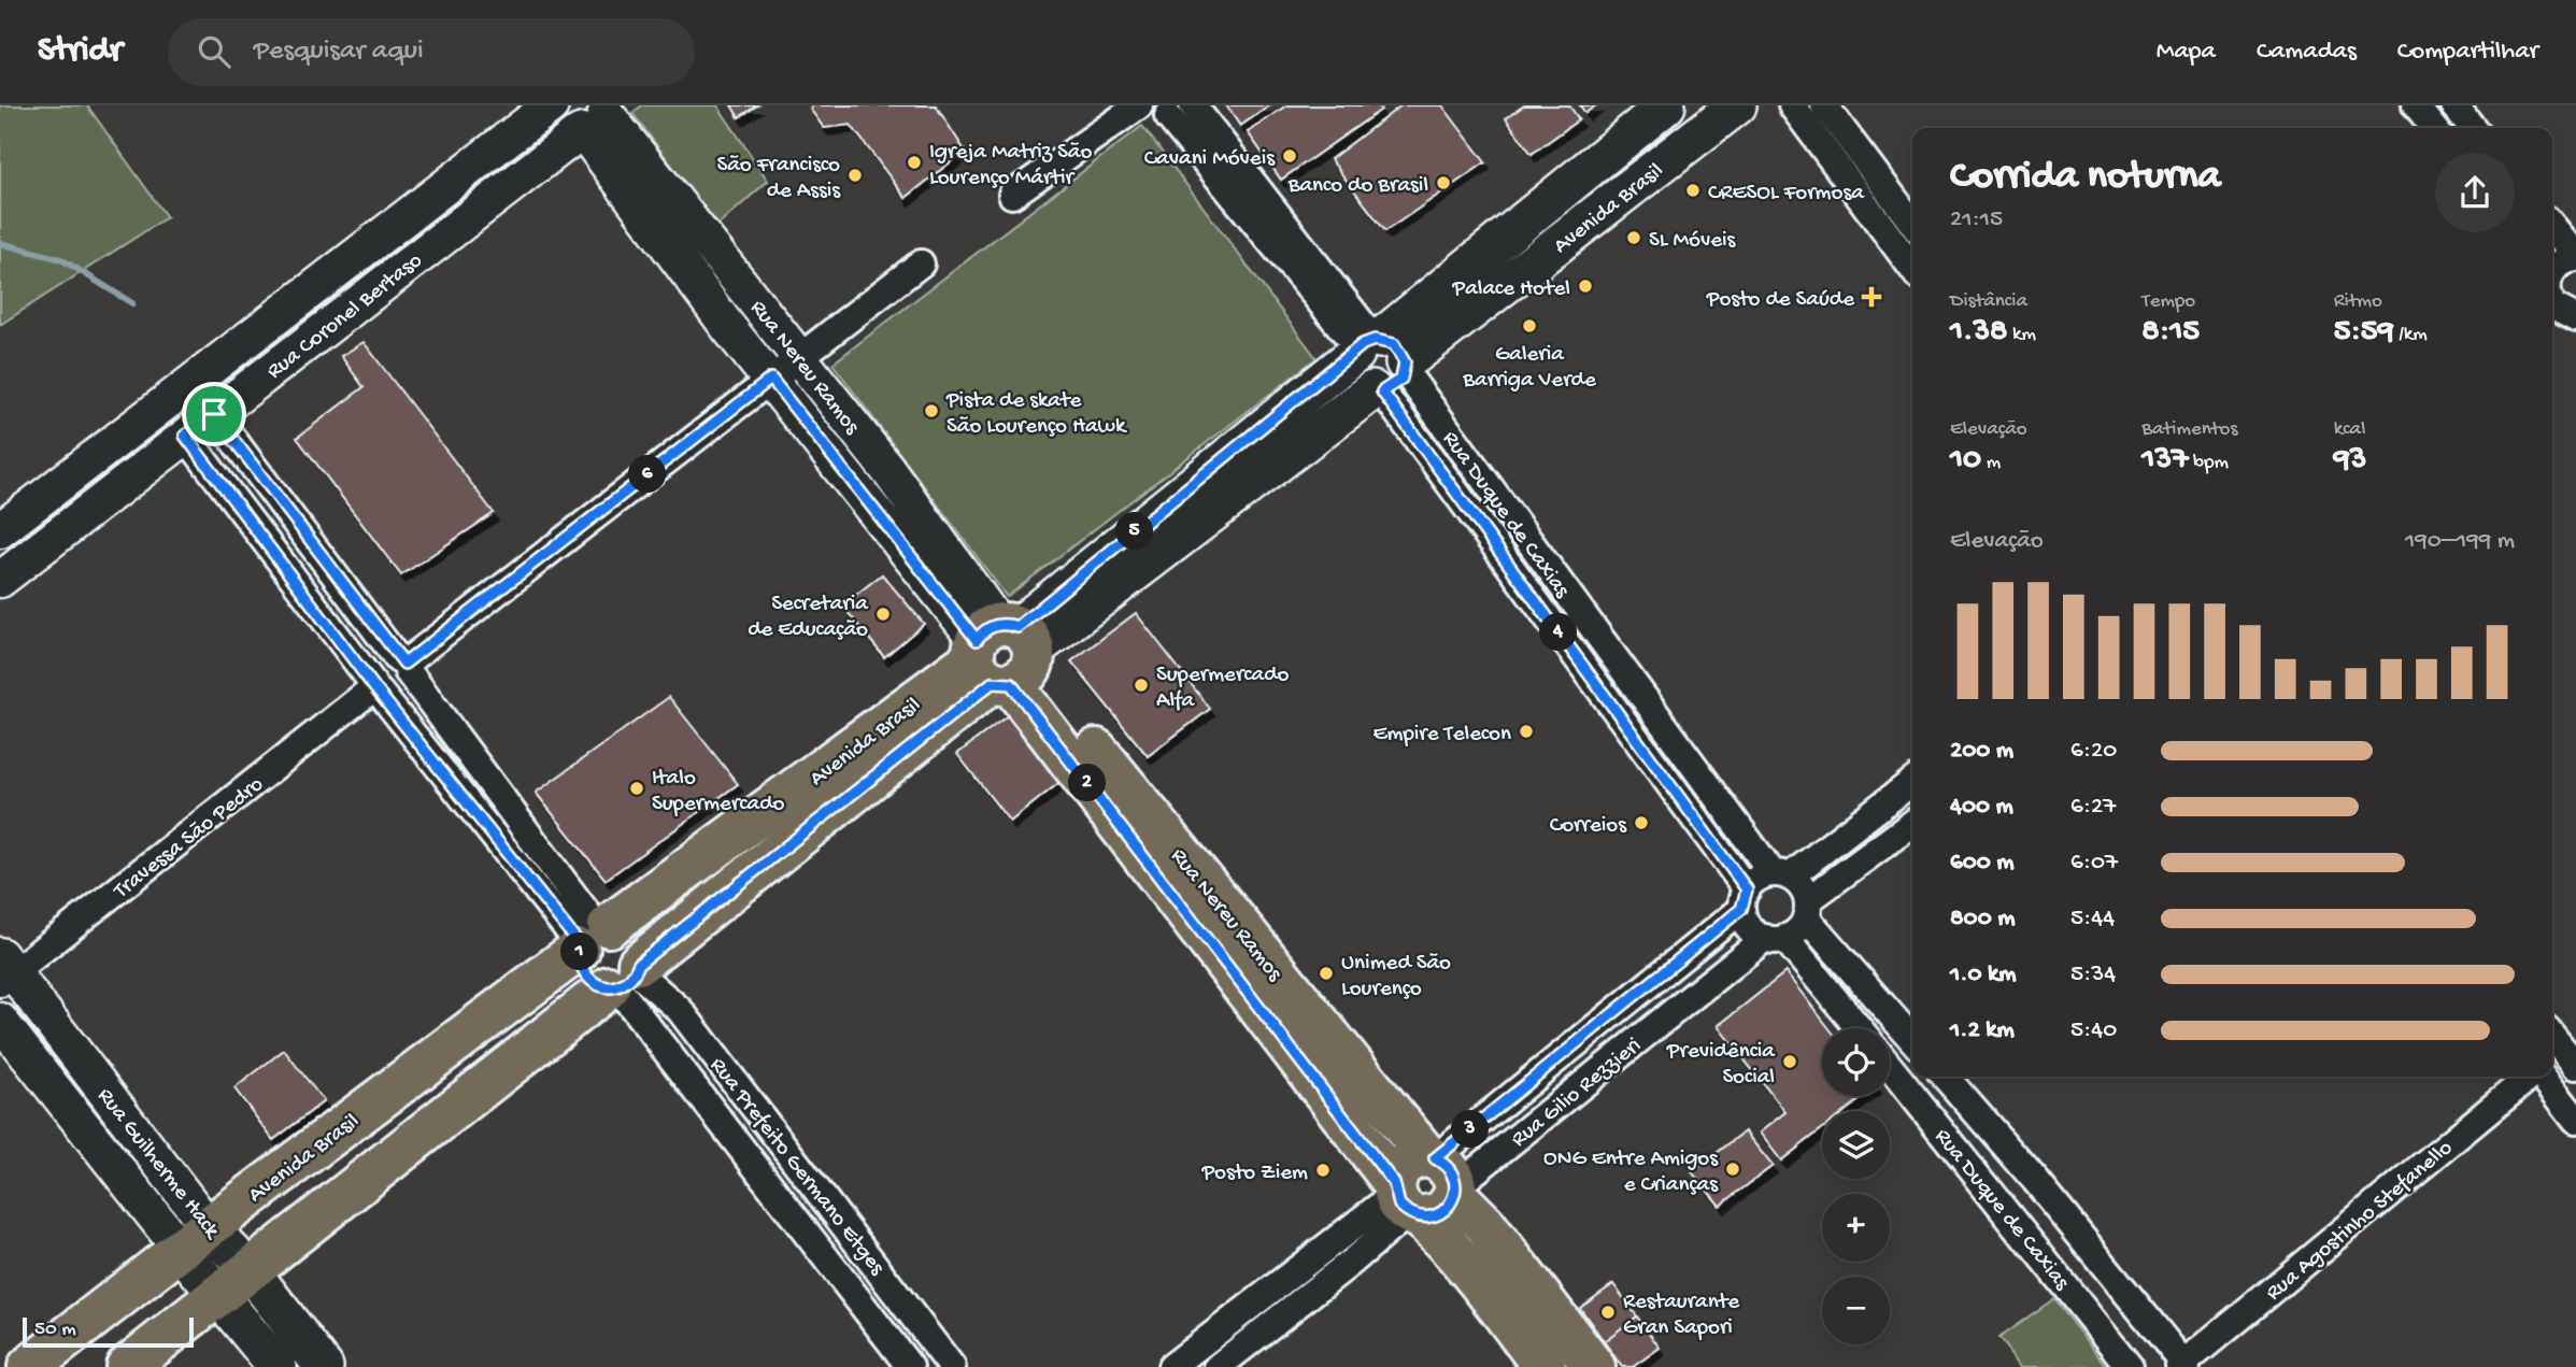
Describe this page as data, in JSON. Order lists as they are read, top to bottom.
{
  "streets": {
    "main road": ["Avenida Brasil", "Rua Nereu Ramos", "Rua Guilherme Hack"],
    "street": [
      "Rua Coronel Bertaso",
      "Rua Duque de Caxias",
      "Travessa São Pedro",
      "Rua Gilio Rezzieri",
      "Rua Prefeito Germano Etges",
      "Rua Agostinho Stefanello"
    ]
  },
  "crossings": [
    ["Avenida Brasil", "Rua Nereu Ramos"],
    ["Avenida Brasil", "Rua Duque de Caxias"],
    ["Avenida Brasil", "Rua Guilherme Hack"],
    ["Avenida Brasil", "Rua Prefeito Germano Etges"],
    ["Rua Coronel Bertaso", "Rua Nereu Ramos"],
    ["Rua Nereu Ramos", "Rua Gilio Rezzieri"],
    ["Rua Duque de Caxias", "Rua Gilio Rezzieri"],
    ["Rua Duque de Caxias", "Rua Agostinho Stefanello"],
    ["Travessa São Pedro", "Rua Guilherme Hack"]
  ],
  "places": {
    "other": [
      "Cavani Móveis",
      "Igreja Matriz São Lourenço Mártir",
      "São Francisco de Assis",
      "Banco do Brasil",
      "CRESOL Formosa",
      "SL Móveis",
      "Palace Hotel",
      "Galeria Barriga Verde",
      "Pista de skate São Lourenço Hawk",
      "Secretaria de Educação",
      "Supermercado Alfa",
      "Empire Telecon",
      "Italo Supermercado",
      "Correios",
      "Unimed São Lourenço",
      "Previdência Social",
      "ONG Entre Amigos e Crianças",
      "Posto Ziem",
      "Restaurante Gran Sapori"
    ],
    "health": ["Posto de Saúde"]
  },
  "scale_bar": "50 m",
  "page": {
    "header": "Stridr",
    "search": "Pesquisar aqui",
    "nav": ["Mapa", "Camadas", "Compartilhar"],
    "heading": ["Corrida noturna", "21:15"],
    "stats": [
      ["Distância", "1.38 km"],
      ["Tempo", "8:15"],
      ["Ritmo", "5:59 /km"],
      ["Elevação", "10 m"],
      ["Batimentos", "137 bpm"],
      ["kcal", "93"]
    ],
    "pins": [
      "6",
      "5",
      "4",
      "2",
      "1",
      "3"
    ],
    "chart": ["Elevação", "190–199 m"],
    "list": [
      {
        "name": "200 m",
        "note": "6:20"
      },
      {
        "name": "400 m",
        "note": "6:27"
      },
      {
        "name": "600 m",
        "note": "6:07"
      },
      {
        "name": "800 m",
        "note": "5:44"
      },
      {
        "name": "1.0 km",
        "note": "5:34"
      },
      {
        "name": "1.2 km",
        "note": "5:40"
      }
    ],
    "map_buttons": ["+", "−"],
    "scale": "50 m"
  }
}
